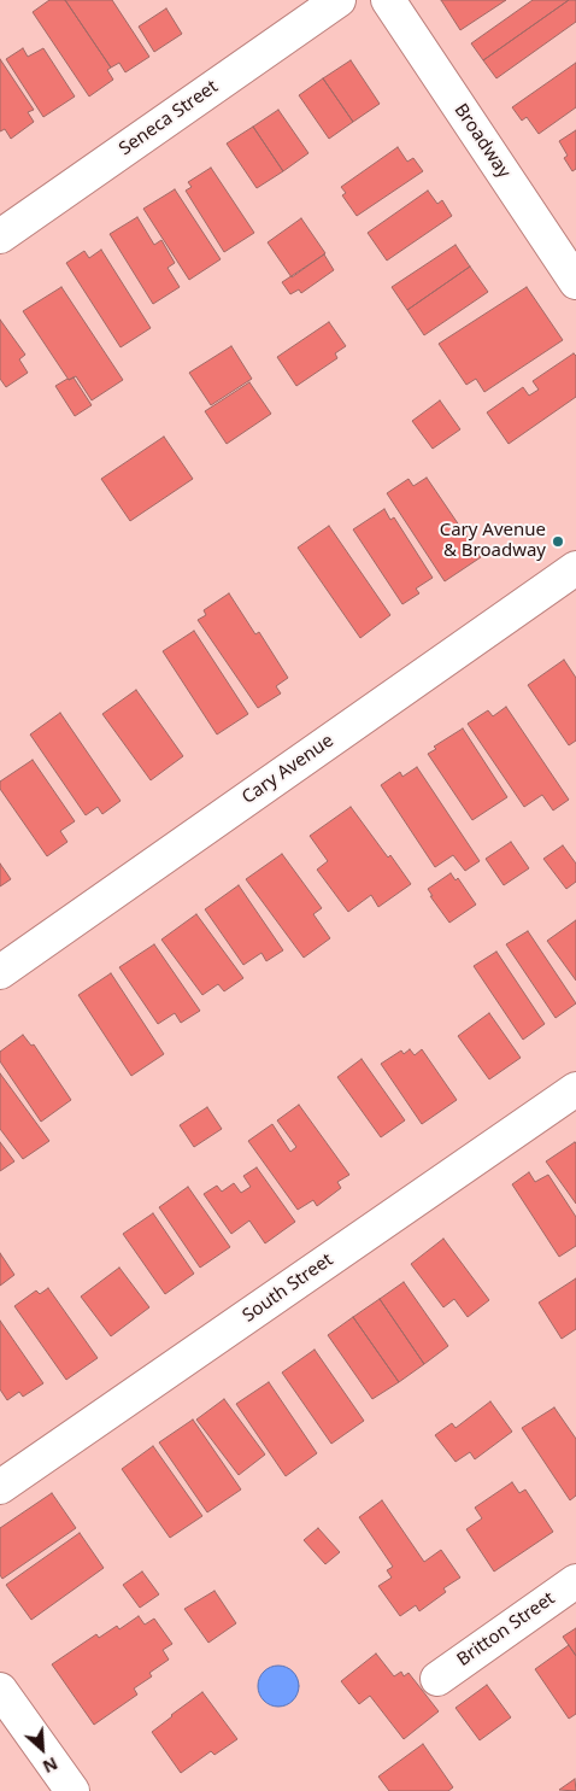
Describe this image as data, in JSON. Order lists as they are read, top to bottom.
{
  "streets": {
    "street": [
      "Seneca Street",
      "Broadway",
      "Cary Avenue",
      "South Street",
      "Britton Street"
    ]
  },
  "places": ["Cary Avenue & Broadway"],
  "north": "bottom right"
}
